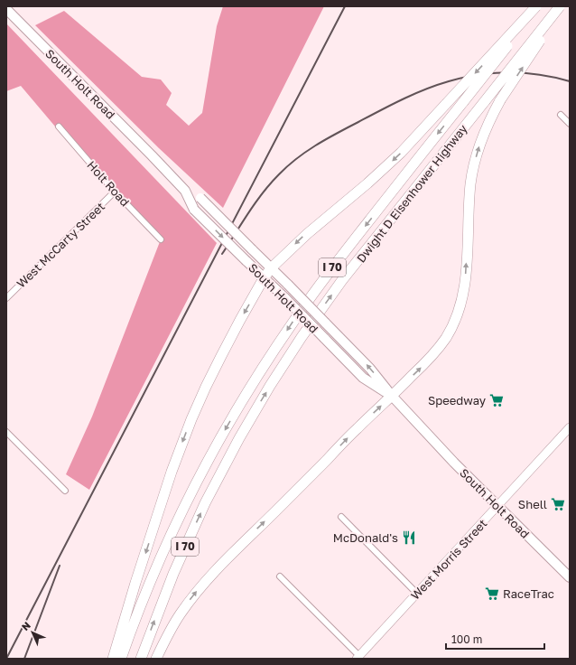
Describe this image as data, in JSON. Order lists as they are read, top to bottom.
{
  "streets": {
    "highway": ["Dwight D Eisenhower Highway", "I 70"],
    "main road": ["South Holt Road", "West Morris Street"],
    "street": ["Holt Road", "West McCarty Street"]
  },
  "crossings": [
    ["South Holt Road", "West Morris Street"],
    ["Holt Road", "West McCarty Street"]
  ],
  "places": {
    "supermarket": ["Speedway", "Shell", "RaceTrac"],
    "restaurant": ["McDonald's"]
  },
  "scale_bar": "100 m",
  "north": "top left"
}
